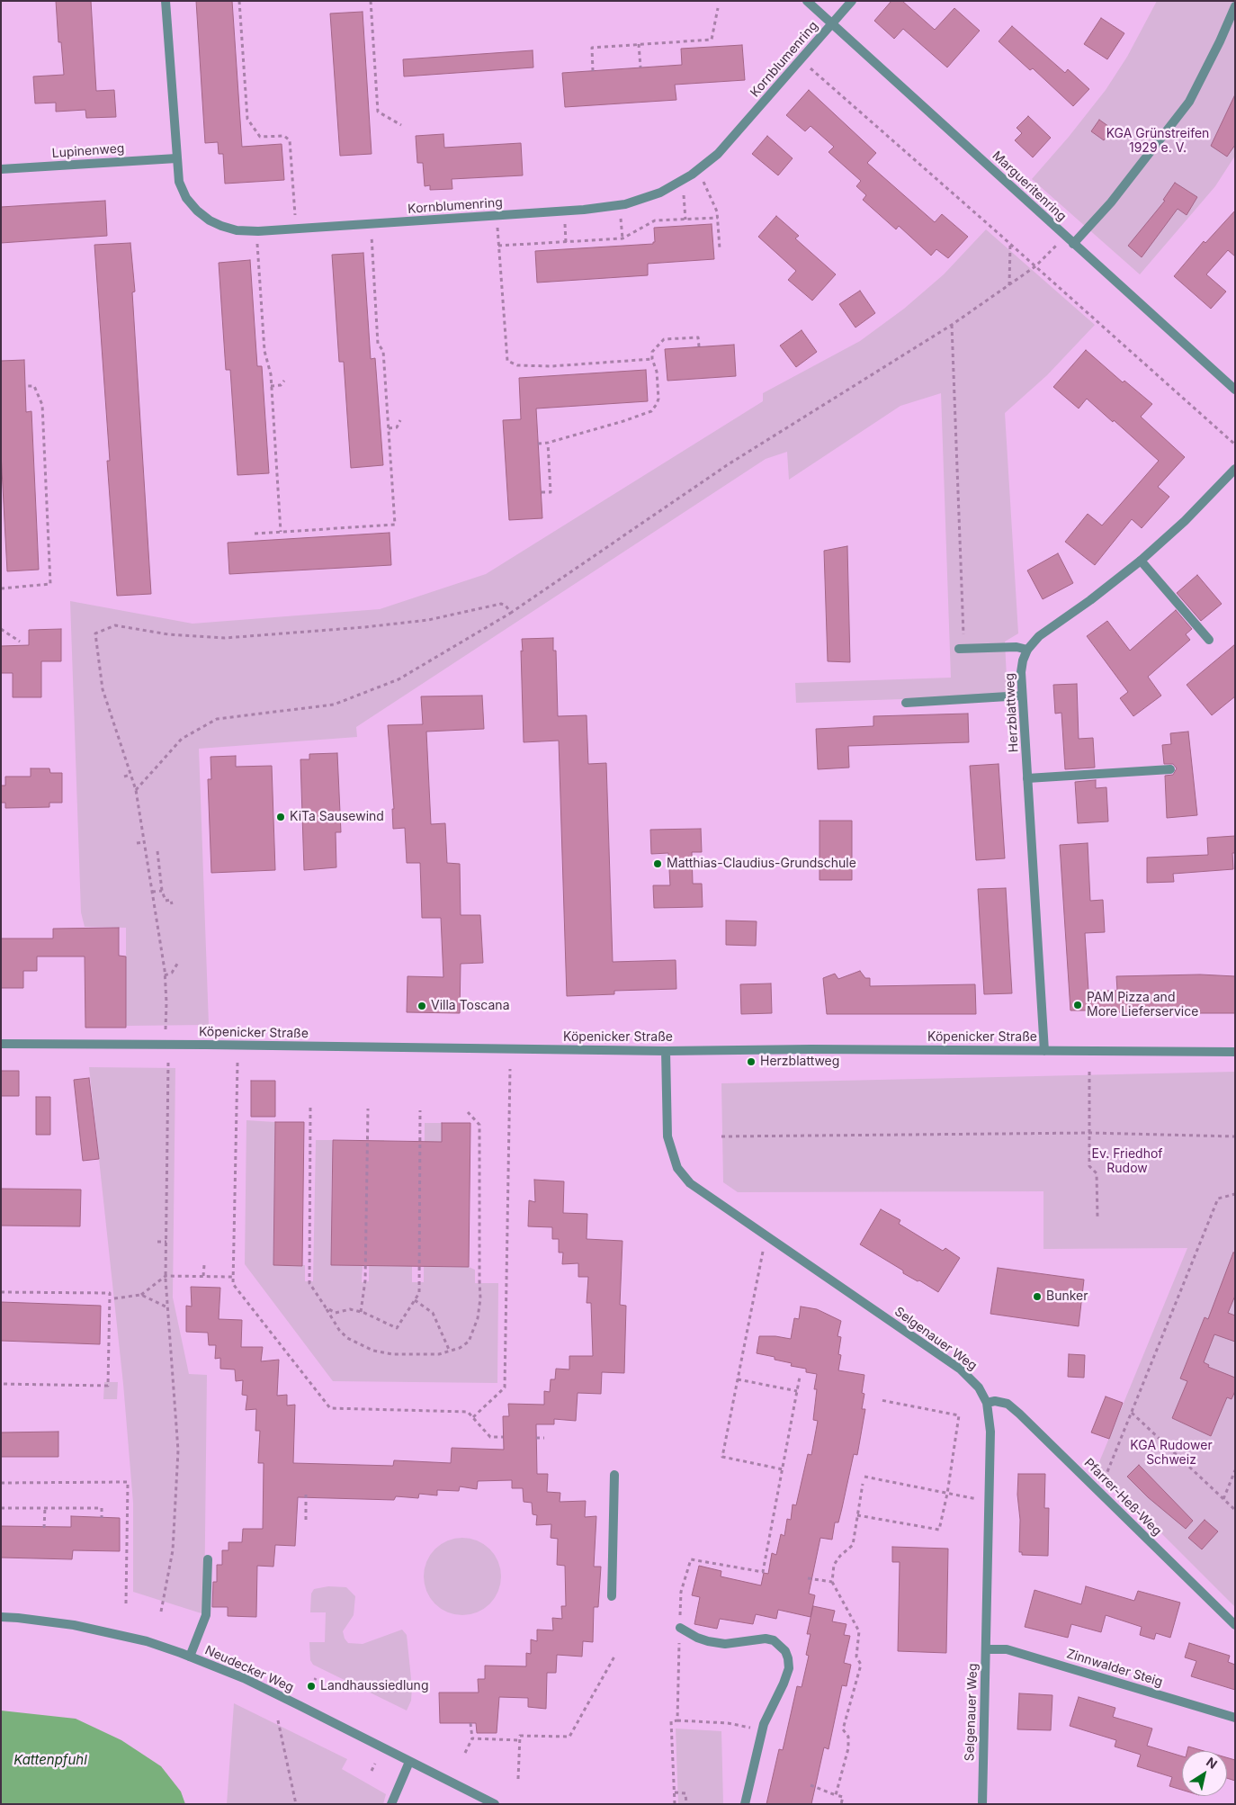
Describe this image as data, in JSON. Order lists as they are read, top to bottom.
{
  "streets": {
    "street": [
      "Kornblumenring",
      "Lupinenweg",
      "Margueritenring",
      "Herzblattweg",
      "Köpenicker Straße",
      "Selgenauer Weg",
      "Pfarrer-Heß-Weg",
      "Zinnwalder Steig",
      "Neudecker Weg"
    ]
  },
  "crossings": [
    ["Kornblumenring", "Lupinenweg"],
    ["Kornblumenring", "Margueritenring"],
    ["Herzblattweg", "Köpenicker Straße"],
    ["Köpenicker Straße", "Selgenauer Weg"],
    ["Selgenauer Weg", "Pfarrer-Heß-Weg"],
    ["Selgenauer Weg", "Zinnwalder Steig"]
  ],
  "water": ["Kattenpfuhl"],
  "parks": ["KGA Grünstreifen 1929 e. V.", "Ev. Friedhof Rudow", "KGA Rudower Schweiz"],
  "places": [
    "KiTa Sausewind",
    "Matthias-Claudius-Grundschule",
    "PAM Pizza and More Lieferservice",
    "Villa Toscana",
    "Herzblattweg",
    "Bunker",
    "Landhaussiedlung"
  ],
  "north": "top right"
}
